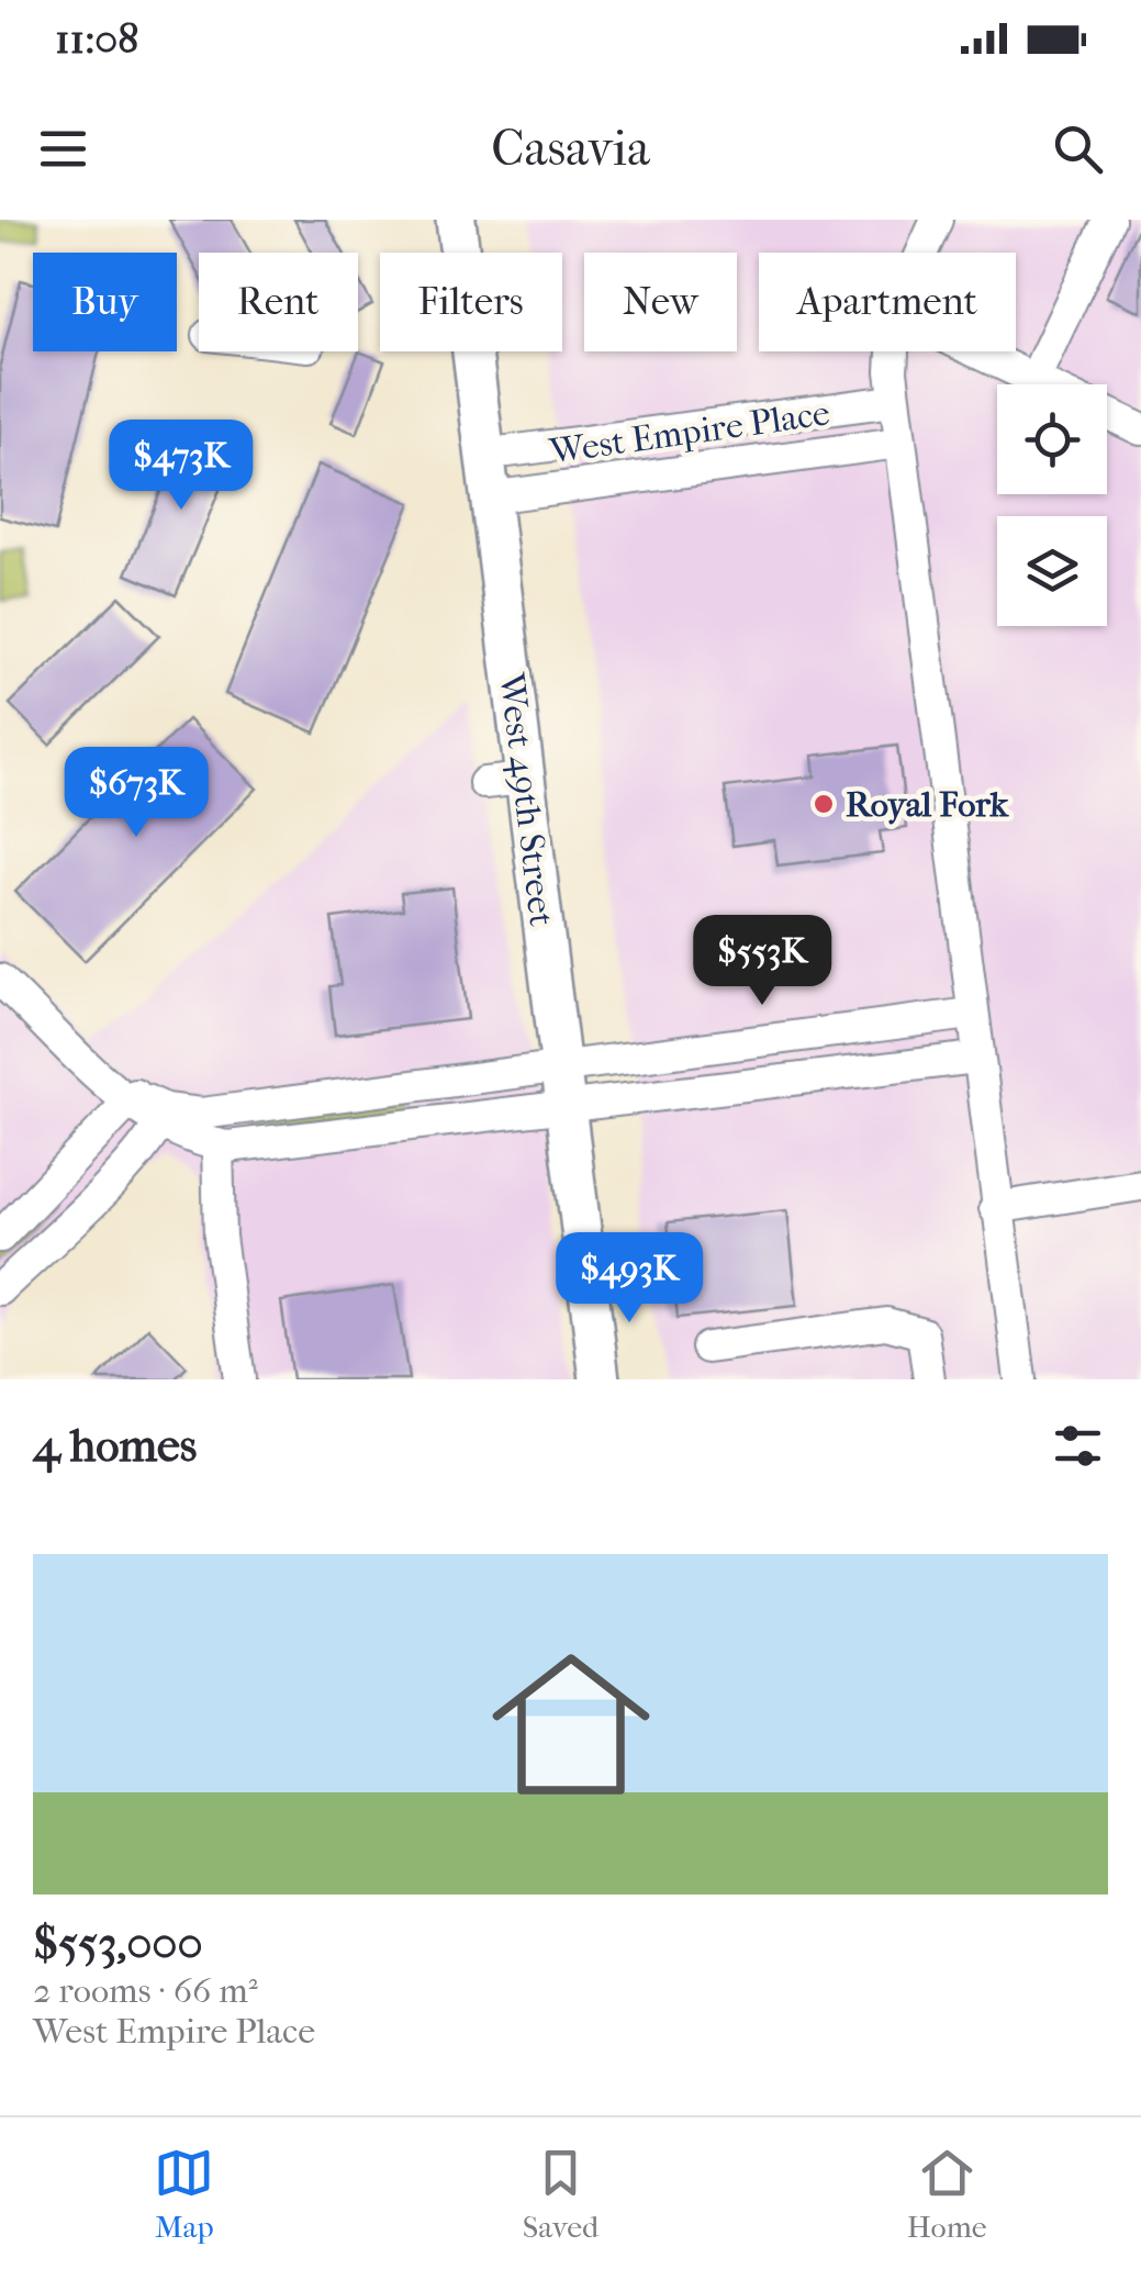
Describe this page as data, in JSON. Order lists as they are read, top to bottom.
{
  "streets": {
    "main road": ["West 49th Street"],
    "street": ["West Empire Place"]
  },
  "crossings": [
    ["West Empire Place", "West 49th Street"]
  ],
  "places": ["Royal Fork"],
  "page": {
    "status": "11:08",
    "header": "Casavia",
    "chip": [
      "Buy",
      "Rent",
      "Filters",
      "New",
      "Apartment"
    ],
    "price": [
      "$473K",
      "$673K",
      "$553K",
      "$493K"
    ],
    "heading": "4 homes",
    "list": [
      {
        "name": "$553,000",
        "note": "2 rooms · 66 m² · West Empire Place"
      }
    ],
    "tabs": ["Map", "Saved", "Home"]
  }
}
